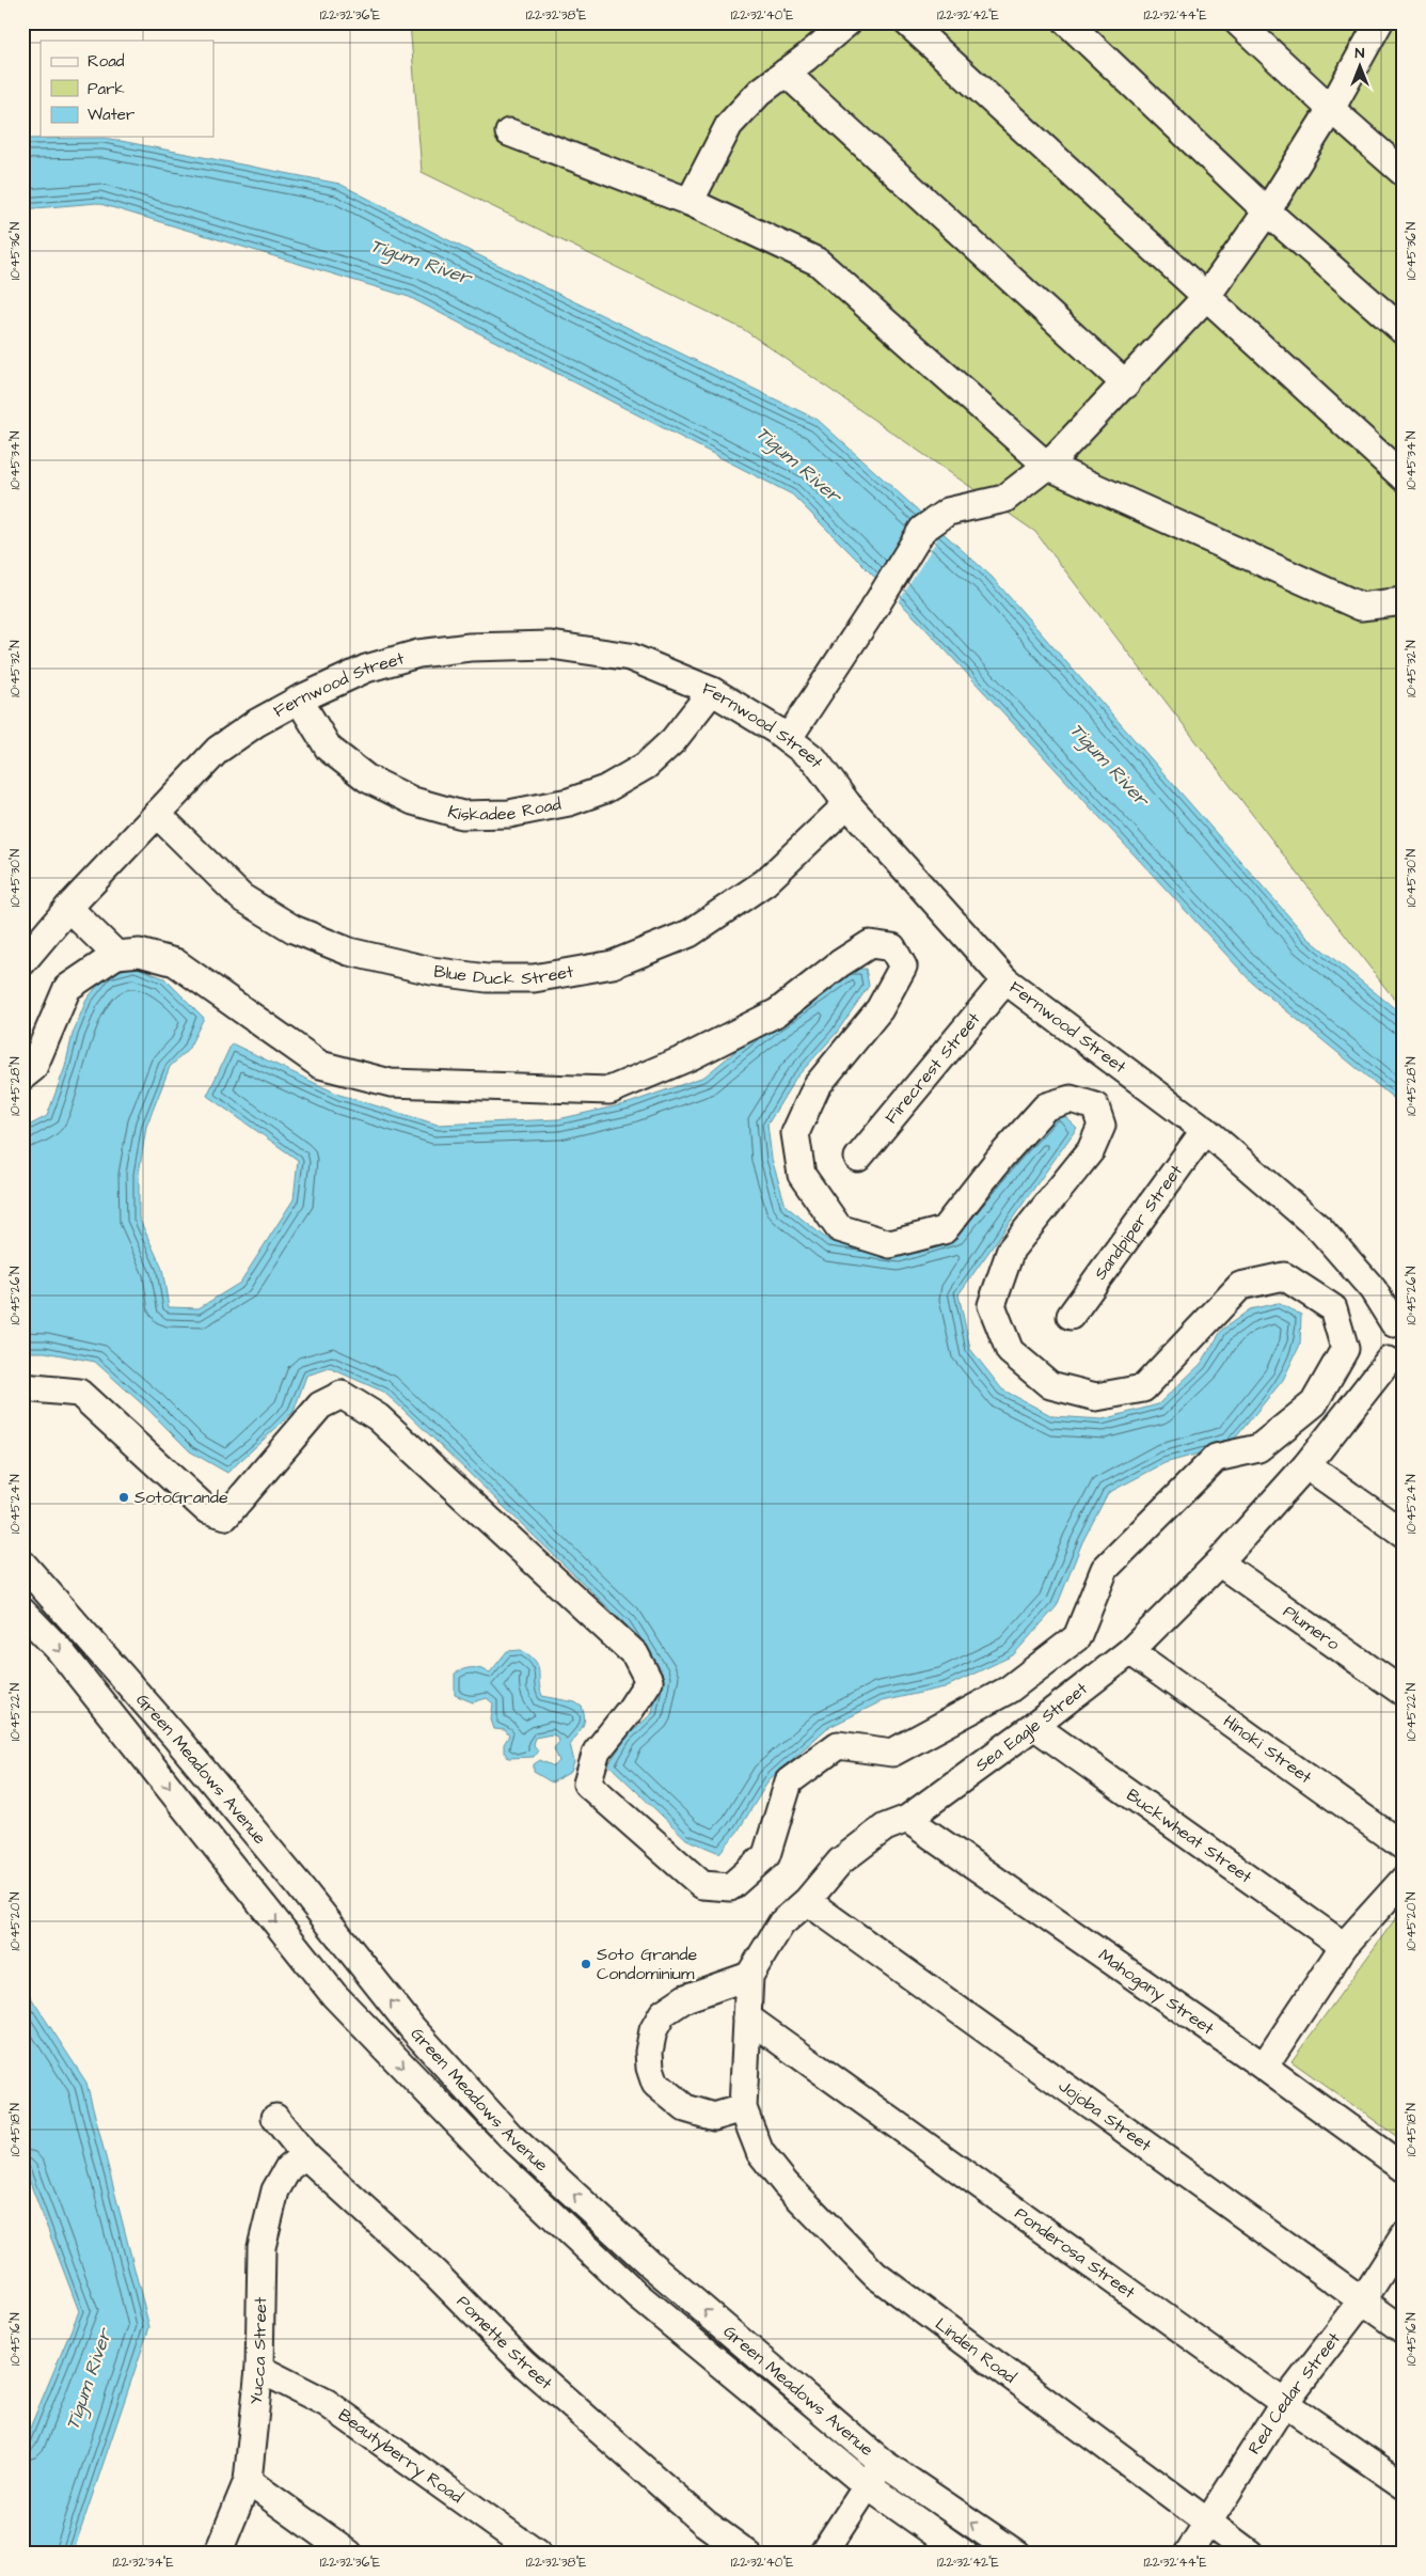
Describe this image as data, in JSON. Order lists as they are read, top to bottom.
{
  "streets": {
    "street": [
      "Fernwood Street",
      "Kiskadee Road",
      "Blue Duck Street",
      "Firecrest Street",
      "Sandpiper Street",
      "Plumero",
      "Sea Eagle Street",
      "Hinoki Street",
      "Green Meadows Avenue",
      "Buckwheat Street",
      "Mahogany Street",
      "Jojoba Street",
      "Ponderosa Street",
      "Pomette Street",
      "Yucca Street",
      "Linden Road",
      "Red Cedar Street",
      "Beautyberry Road"
    ]
  },
  "crossings": [
    ["Fernwood Street", "Kiskadee Road"],
    ["Fernwood Street", "Blue Duck Street"],
    ["Fernwood Street", "Firecrest Street"],
    ["Fernwood Street", "Sandpiper Street"],
    ["Plumero", "Sea Eagle Street"],
    ["Sea Eagle Street", "Hinoki Street"],
    ["Sea Eagle Street", "Buckwheat Street"],
    ["Sea Eagle Street", "Mahogany Street"],
    ["Sea Eagle Street", "Jojoba Street"],
    ["Sea Eagle Street", "Ponderosa Street"],
    ["Sea Eagle Street", "Linden Road"],
    ["Jojoba Street", "Red Cedar Street"],
    ["Ponderosa Street", "Red Cedar Street"],
    ["Pomette Street", "Yucca Street"],
    ["Yucca Street", "Beautyberry Road"],
    ["Linden Road", "Red Cedar Street"]
  ],
  "water": ["Tigum River"],
  "places": ["SotoGrande", "Soto Grande Condominium"],
  "legend": ["Road", "Park", "Water"],
  "north": "top",
  "coordinates": [
    "122°32'36\"E",
    "122°32'38\"E",
    "122°32'40\"E",
    "122°32'42\"E",
    "122°32'44\"E",
    "10°45'36\"N",
    "10°45'34\"N",
    "10°45'32\"N",
    "10°45'30\"N",
    "10°45'28\"N",
    "10°45'26\"N",
    "10°45'24\"N",
    "10°45'22\"N",
    "10°45'20\"N",
    "10°45'18\"N",
    "10°45'16\"N",
    "122°32'34\"E"
  ]
}
